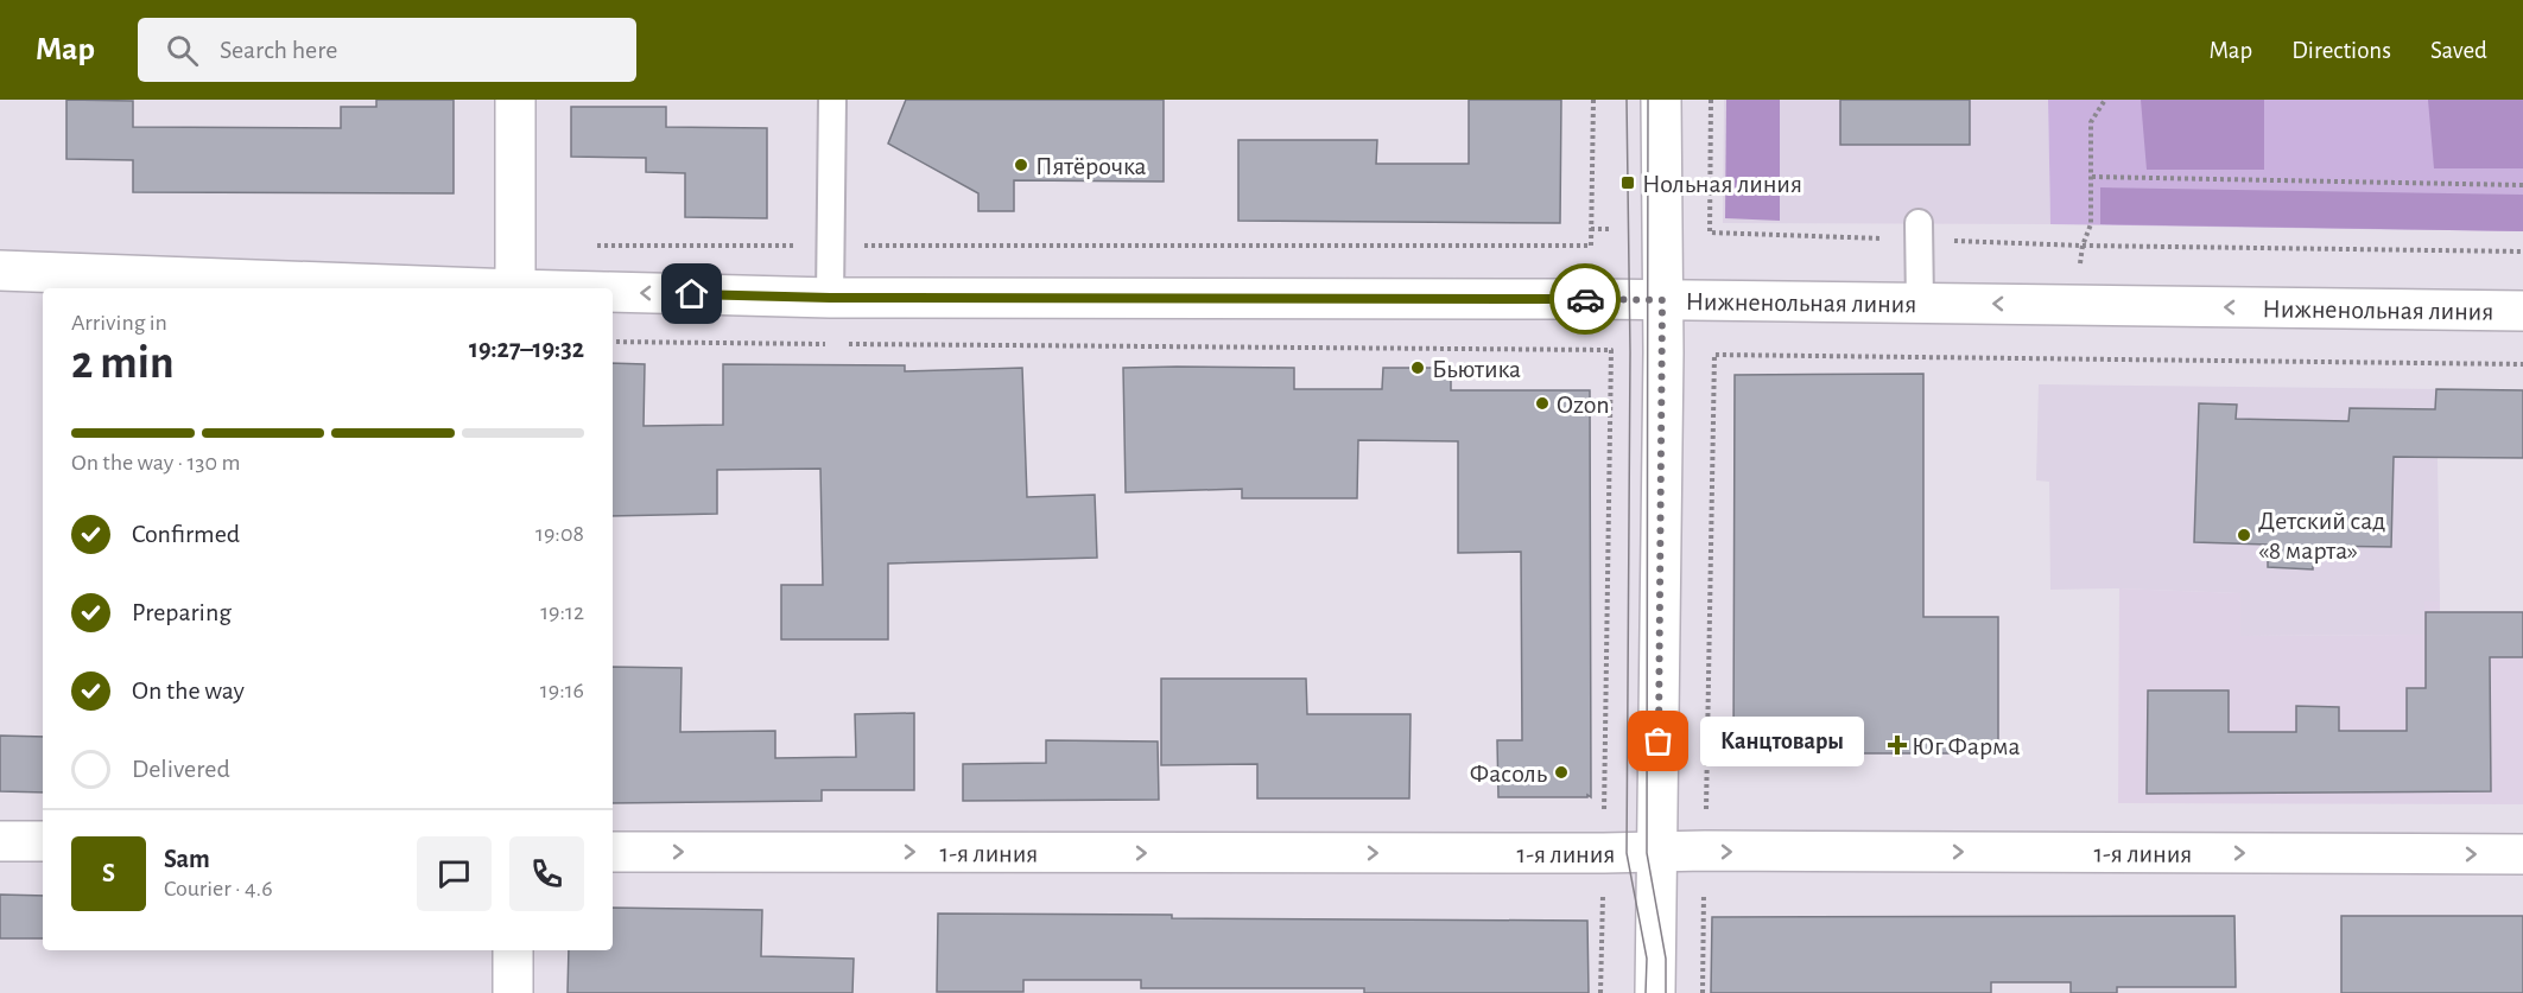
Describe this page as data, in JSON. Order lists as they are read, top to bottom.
{
  "streets": {
    "main road": ["Нижненольная линия", "1-я линия"]
  },
  "one_way": ["1-я линия"],
  "places": {
    "other": [
      "Пятёрочка",
      "Бьютика",
      "Ozon",
      "Детский сад «8 марта»",
      "Канцтовары",
      "Фасоль"
    ],
    "transit": ["Нольная линия"],
    "health": ["Юг Фарма"]
  },
  "page": {
    "header": "Map",
    "search": "Search here",
    "nav": ["Map", "Directions", "Saved"],
    "heading": ["2 min", "Arriving in", "19:27–19:32"],
    "panel": ["Sam", "Courier · 4.6"],
    "bar": "On the way · 130 m",
    "list": [
      ["Confirmed", "19:08"],
      ["Preparing", "19:12"],
      ["On the way", "19:16"],
      "Delivered"
    ],
    "bubble": "Канцтовары",
    "round": "S"
  }
}
